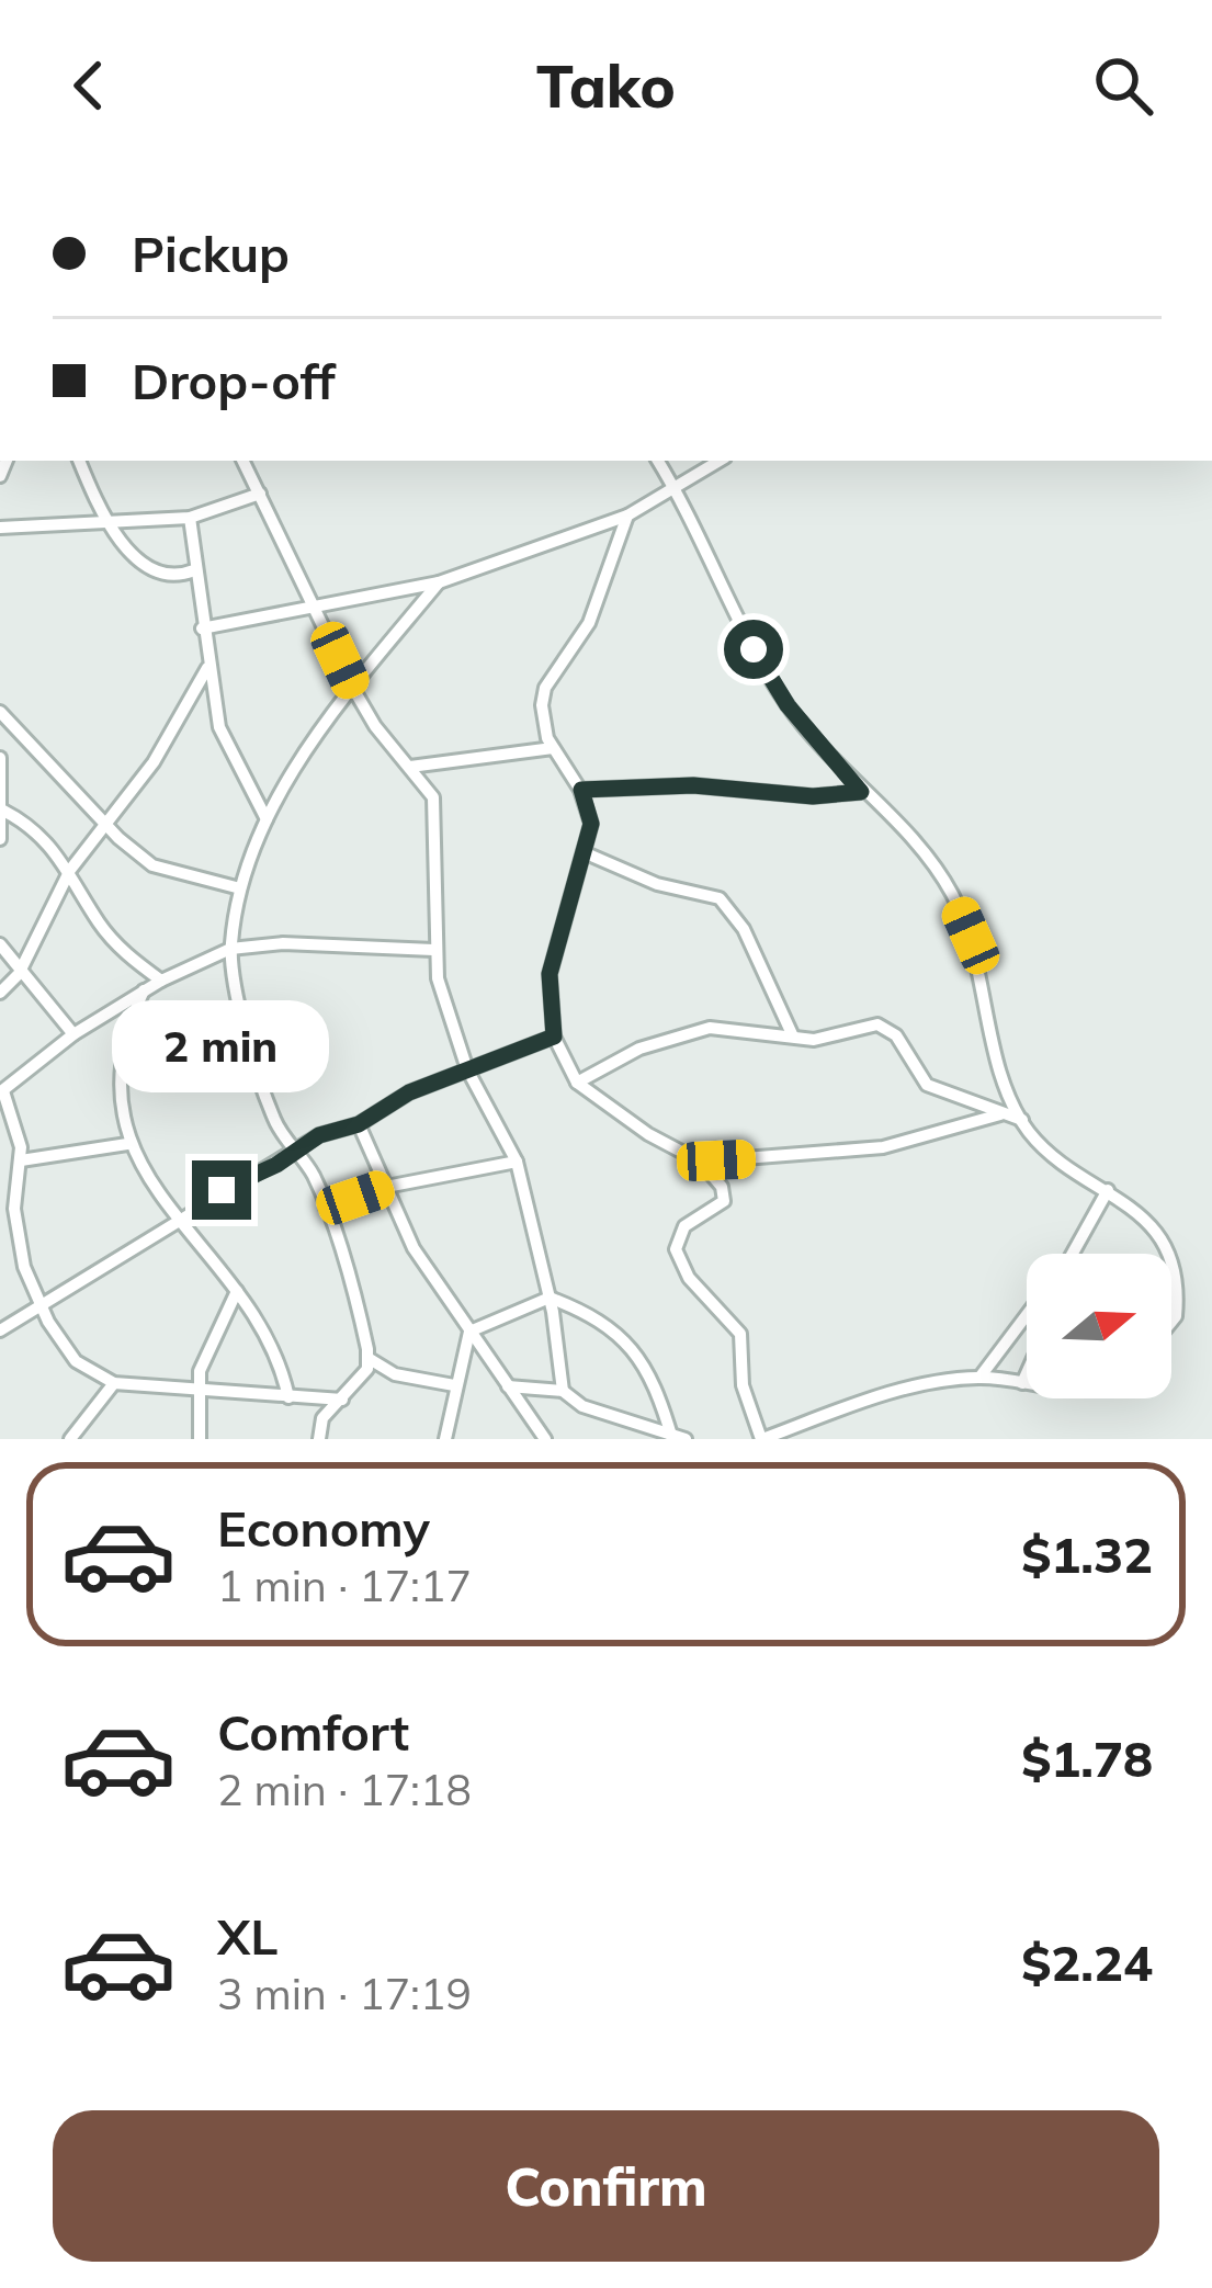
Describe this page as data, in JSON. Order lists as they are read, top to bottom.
{
  "north": "right",
  "page": {
    "header": "Tako",
    "banner": ["Pickup", "Drop-off"],
    "bubble": "2 min",
    "list": [
      {
        "name": "Economy",
        "note": "1 min · 17:17",
        "value": "$1.32"
      },
      {
        "name": "Comfort",
        "note": "2 min · 17:18",
        "value": "$1.78"
      },
      {
        "name": "XL",
        "note": "3 min · 17:19",
        "value": "$2.24"
      }
    ],
    "buttons": "Confirm"
  }
}
